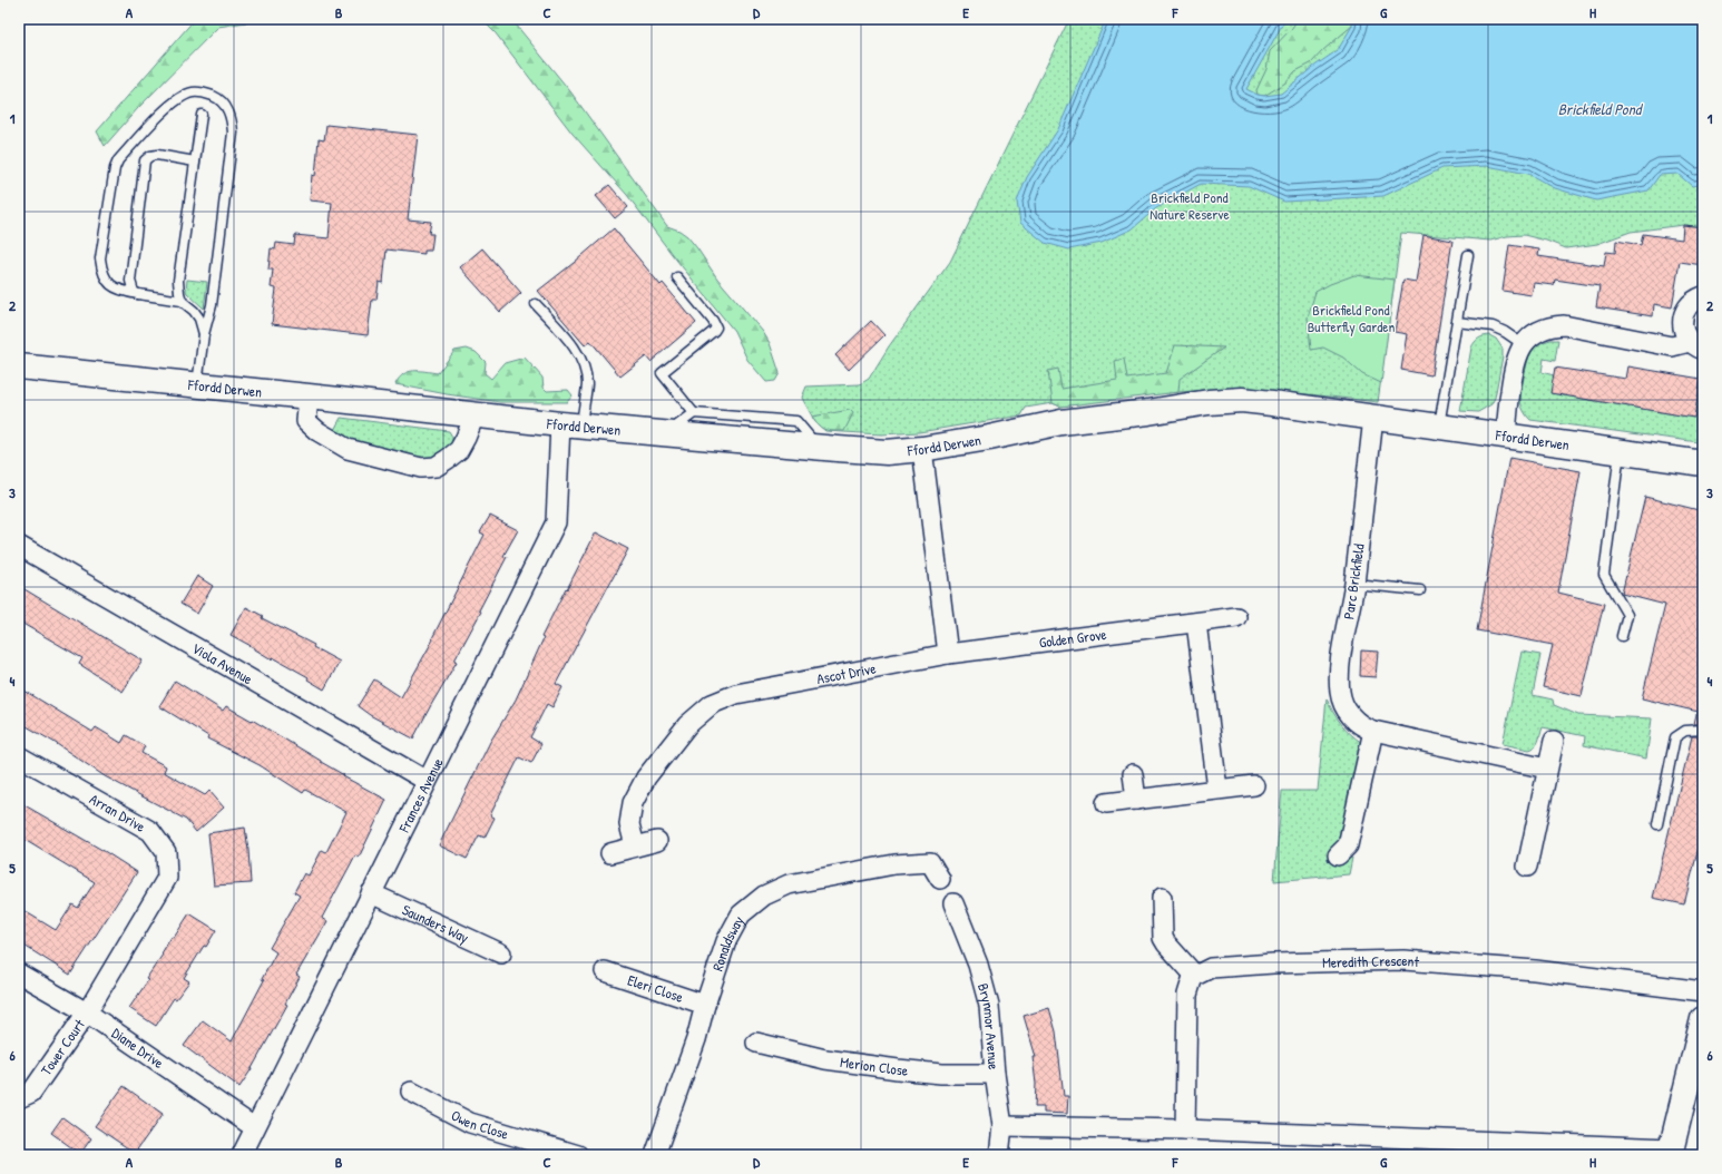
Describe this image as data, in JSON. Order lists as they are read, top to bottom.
{
  "streets": {
    "street": [
      "Ffordd Derwen",
      "Parc Brickfield",
      "Golden Grove",
      "Viola Avenue",
      "Ascot Drive",
      "Frances Avenue",
      "Arran Drive",
      "Saunders Way",
      "Ronaldsway",
      "Meredith Crescent",
      "Eleri Close",
      "Brynmor Avenue",
      "Tower Court",
      "Diane Drive",
      "Merion Close",
      "Owen Close"
    ]
  },
  "crossings": [
    ["Ffordd Derwen", "Parc Brickfield"],
    ["Ffordd Derwen", "Frances Avenue"],
    ["Golden Grove", "Ascot Drive"],
    ["Viola Avenue", "Frances Avenue"],
    ["Frances Avenue", "Saunders Way"],
    ["Frances Avenue", "Diane Drive"],
    ["Arran Drive", "Tower Court"],
    ["Arran Drive", "Diane Drive"],
    ["Ronaldsway", "Eleri Close"],
    ["Brynmor Avenue", "Merion Close"],
    ["Tower Court", "Diane Drive"]
  ],
  "water": ["Brickfield Pond"],
  "parks": ["Brickfield Pond Nature Reserve", "Brickfield Pond Butterfly Garden"],
  "grid": {
    "columns": [
      "A",
      "B",
      "C",
      "D",
      "E",
      "F",
      "G",
      "H"
    ],
    "rows": [
      "1",
      "2",
      "3",
      "4",
      "5",
      "6"
    ]
  }
}
